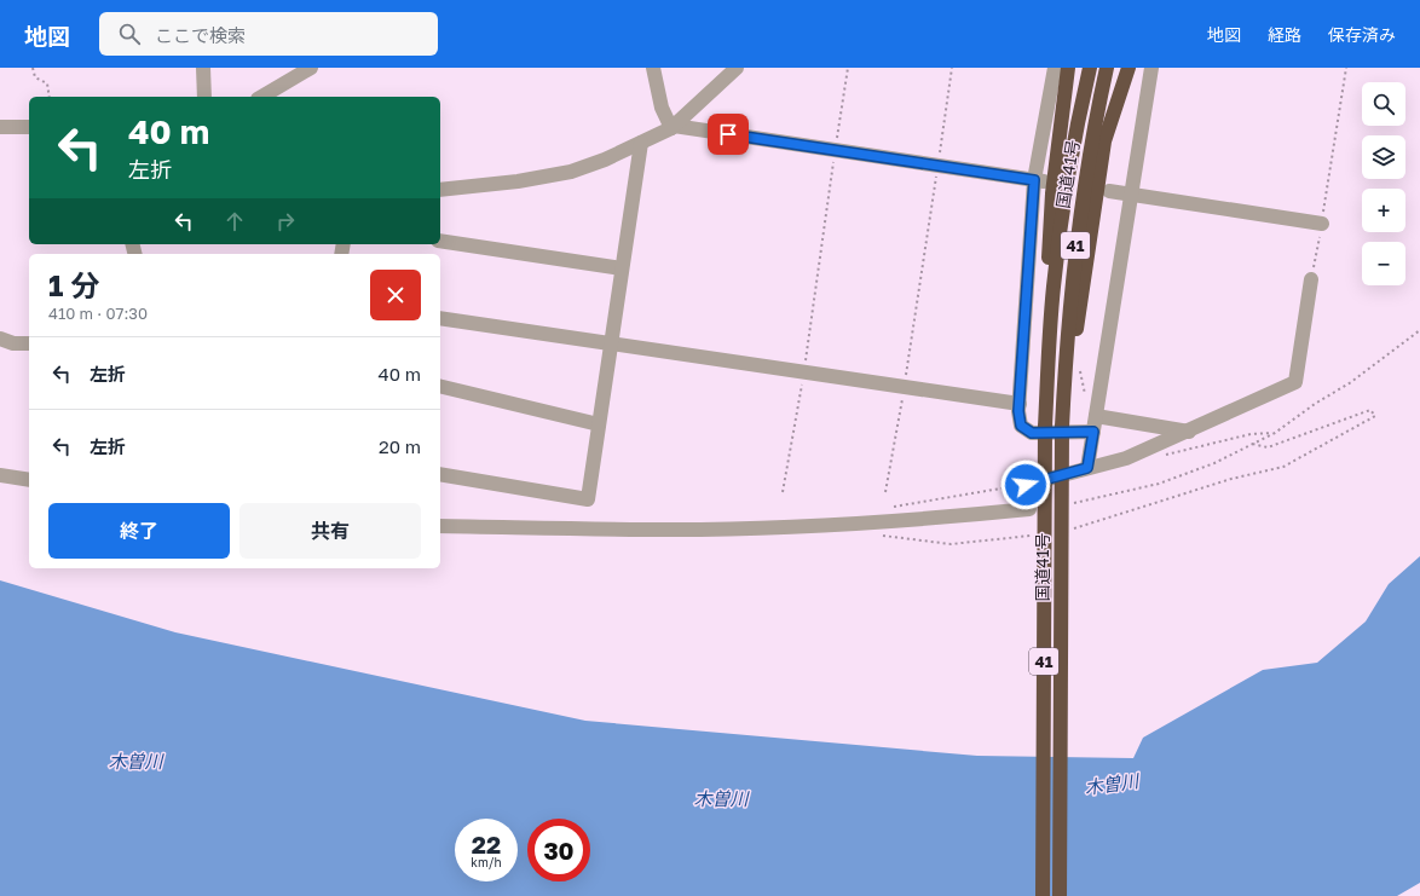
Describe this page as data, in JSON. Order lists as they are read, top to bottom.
{
  "streets": {
    "highway": ["国道41号", "41"]
  },
  "water": ["木曽川"],
  "page": {
    "header": "地図",
    "search": "ここで検索",
    "nav": ["地図", "経路", "保存済み"],
    "map_buttons": ["+", "−"],
    "turn": ["40 m", "左折"],
    "heading": ["1 分", "410 m · 07:30"],
    "list": [
      {
        "name": "左折",
        "value": "40 m"
      },
      {
        "name": "左折",
        "value": "20 m"
      }
    ],
    "buttons": ["終了", "共有"],
    "speed": "22 km/h",
    "limit": "30"
  }
}
